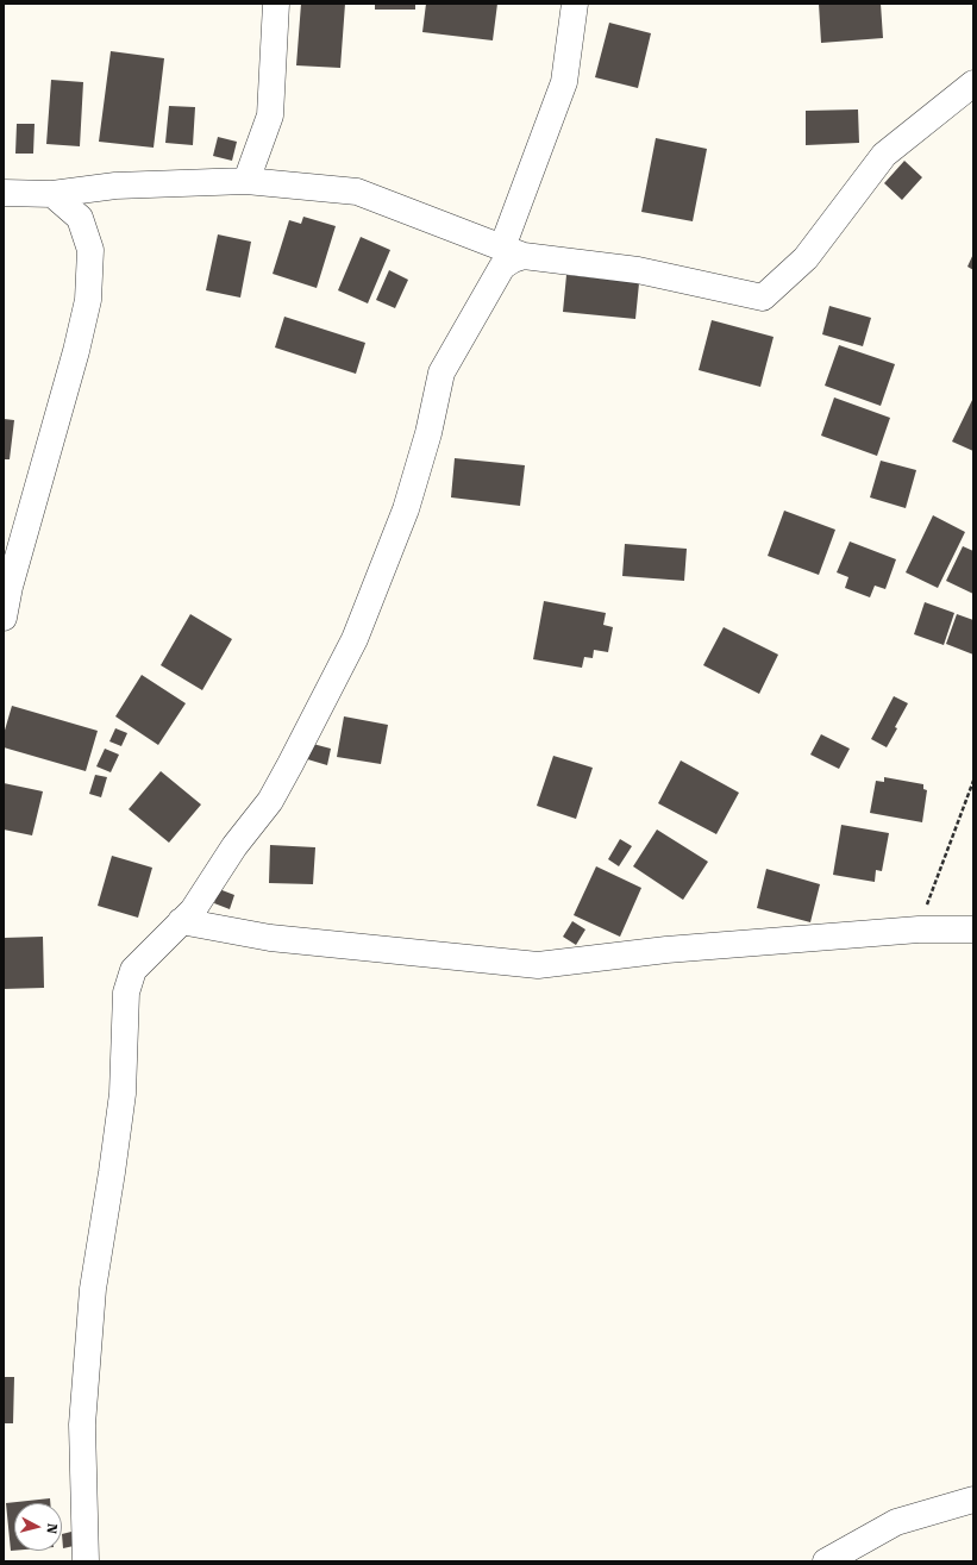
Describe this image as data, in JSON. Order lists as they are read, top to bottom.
{
  "north": "right"
}
